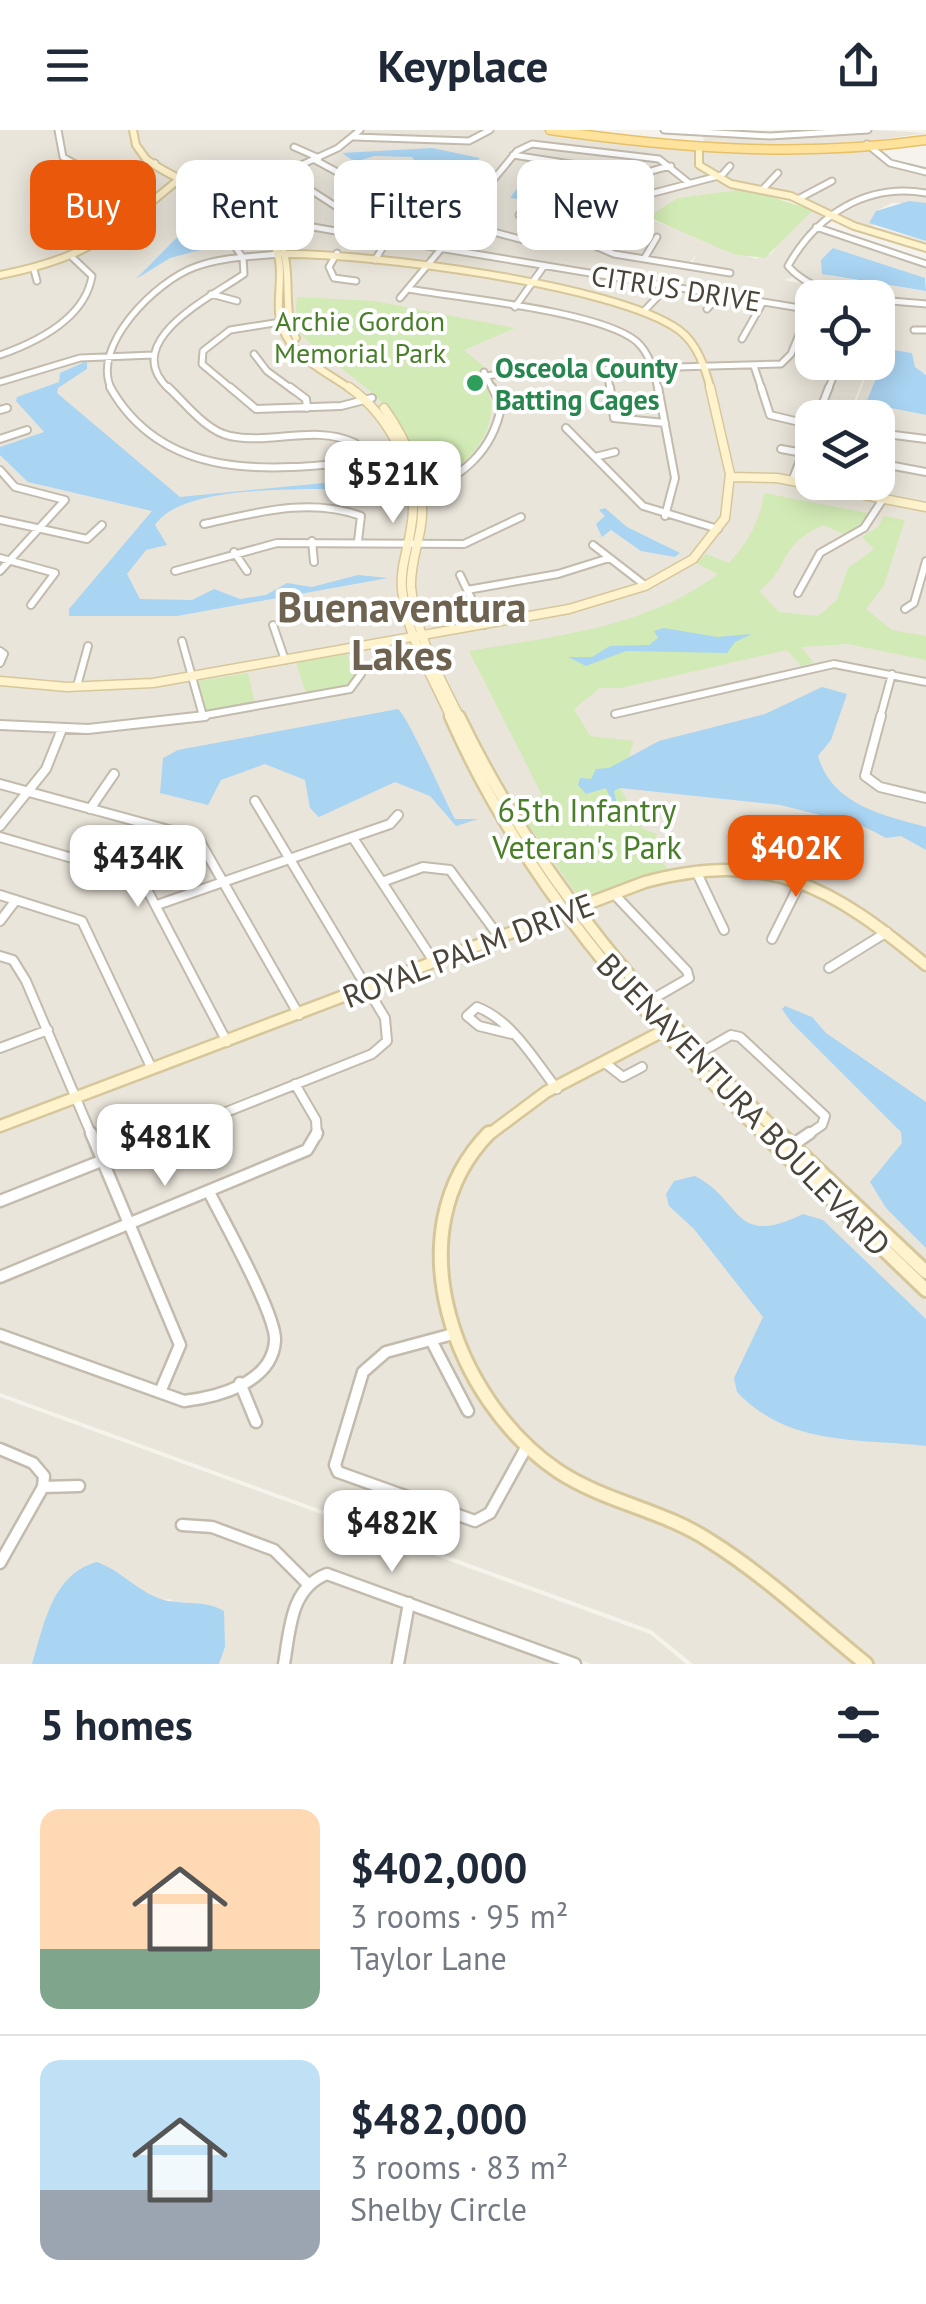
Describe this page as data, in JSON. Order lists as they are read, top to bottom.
{
  "streets": {
    "street": ["CITRUS DRIVE", "ROYAL PALM DRIVE", "BUENAVENTURA BOULEVARD"]
  },
  "crossings": [
    ["ROYAL PALM DRIVE", "BUENAVENTURA BOULEVARD"]
  ],
  "districts": ["Buenaventura Lakes"],
  "parks": ["Archie Gordon Memorial Park", "65th Infantry Veteran's Park"],
  "places": ["Osceola County Batting Cages"],
  "page": {
    "header": "Keyplace",
    "chip": [
      "Buy",
      "Rent",
      "Filters",
      "New"
    ],
    "price": [
      "$521K",
      "$402K",
      "$434K",
      "$481K",
      "$482K"
    ],
    "heading": "5 homes",
    "list": [
      {
        "name": "$402,000",
        "note": "3 rooms · 95 m² · Taylor Lane"
      },
      {
        "name": "$482,000",
        "note": "3 rooms · 83 m² · Shelby Circle"
      }
    ]
  }
}
